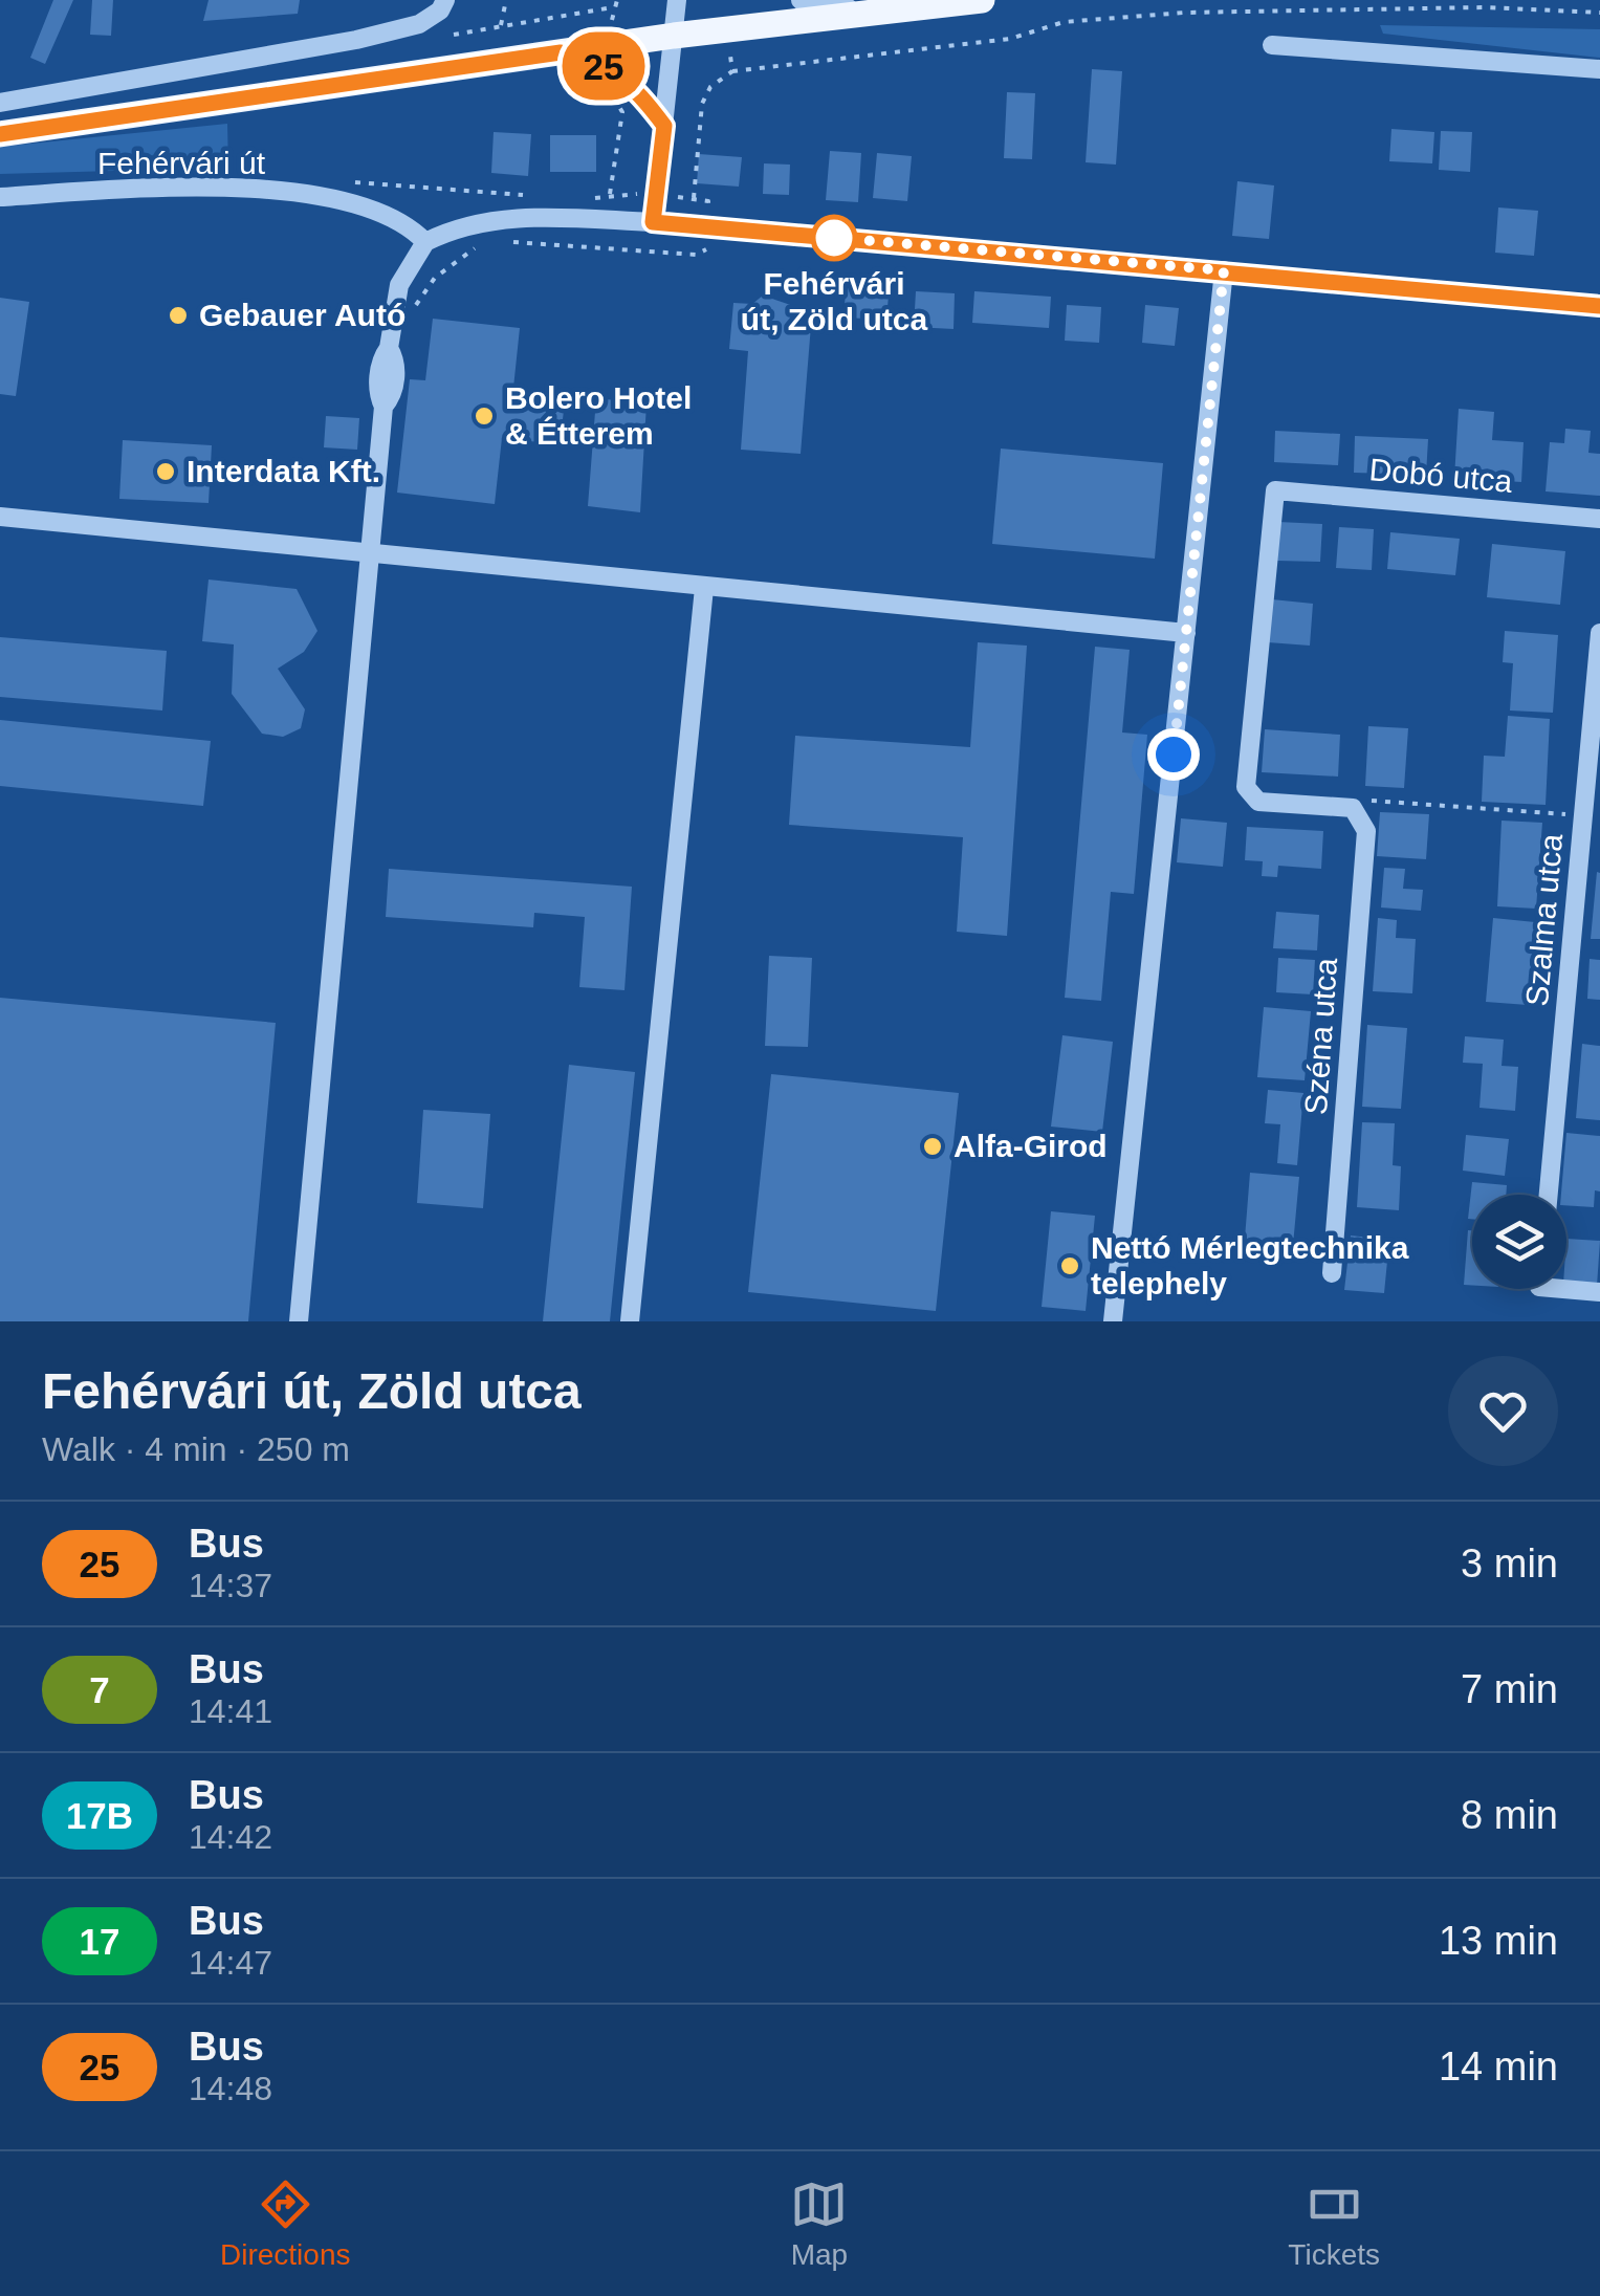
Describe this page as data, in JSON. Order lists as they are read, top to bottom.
{
  "streets": {
    "street": [
      "Fehérvári út",
      "Dobó utca",
      "Szalma utca",
      "Széna utca"
    ]
  },
  "crossings": [
    ["Dobó utca", "Széna utca"]
  ],
  "places": [
    "Fehérvári út, Zöld utca",
    "Gebauer Autó",
    "Bolero Hotel & Étterem",
    "Interdata Kft.",
    "Alfa-Girod",
    "Nettó Mérlegtechnika telephely"
  ],
  "lines": ["bus line 25"],
  "page": {
    "on_map": "25",
    "heading": ["Fehérvári út, Zöld utca", "Walk · 4 min · 250 m"],
    "list": [
      {
        "mark": "25",
        "name": "Bus",
        "note": "14:37",
        "value": "3 min"
      },
      {
        "mark": "7",
        "name": "Bus",
        "note": "14:41",
        "value": "7 min"
      },
      {
        "mark": "17B",
        "name": "Bus",
        "note": "14:42",
        "value": "8 min"
      },
      {
        "mark": "17",
        "name": "Bus",
        "note": "14:47",
        "value": "13 min"
      },
      {
        "mark": "25",
        "name": "Bus",
        "note": "14:48",
        "value": "14 min"
      }
    ],
    "tabs": ["Directions", "Map", "Tickets"]
  }
}
